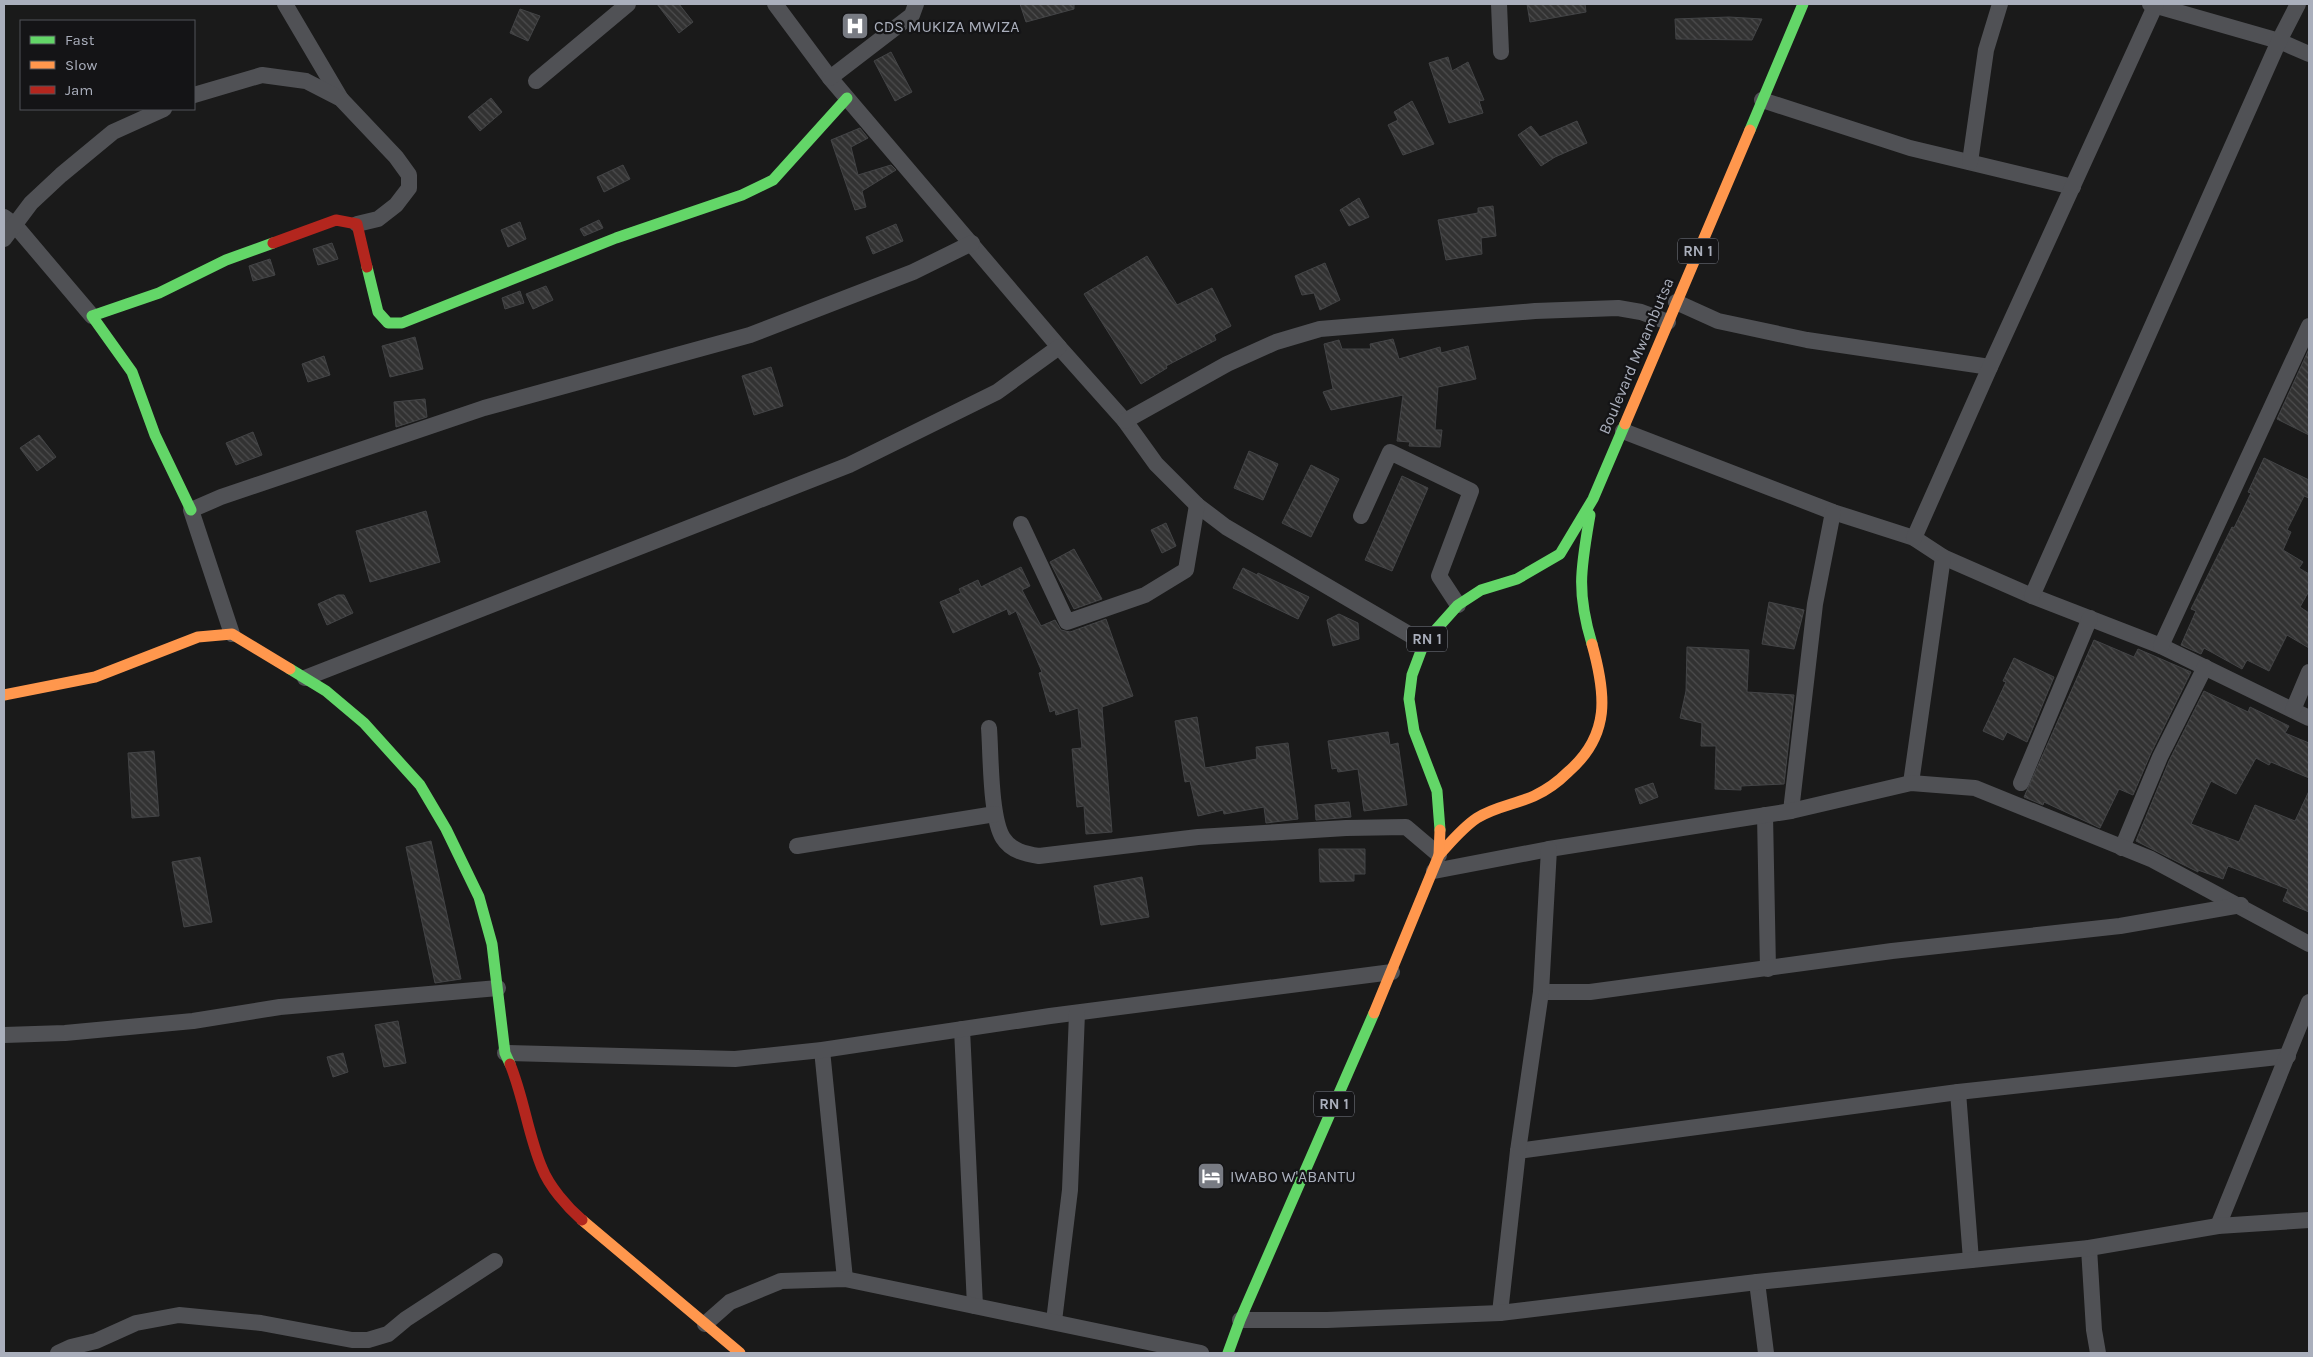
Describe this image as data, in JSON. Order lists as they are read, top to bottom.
{
  "streets": {
    "main road": ["RN 1", "Boulevard Mwambutsa"]
  },
  "crossings": [
    ["RN 1", "Boulevard Mwambutsa"]
  ],
  "places": {
    "hospital": ["CDS MUKIZA MWIZA"],
    "hotel": ["IWABO W'ABANTU"]
  },
  "legend": ["Fast", "Slow", "Jam"]
}
